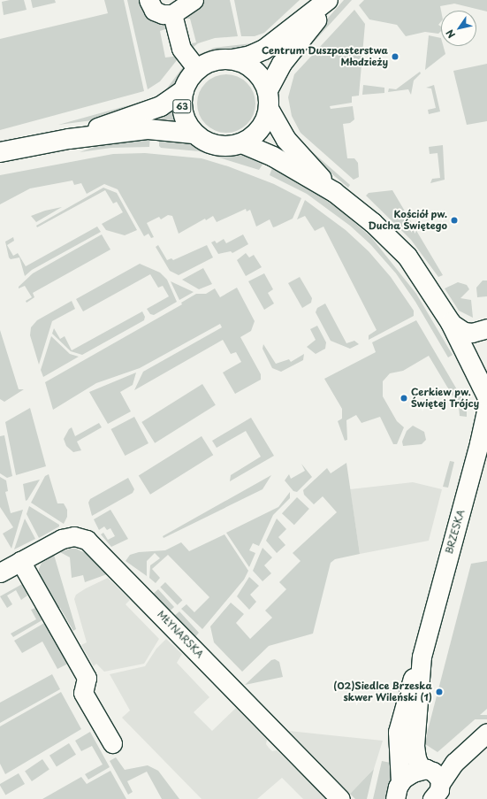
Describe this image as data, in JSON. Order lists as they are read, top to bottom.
{
  "streets": {
    "main road": ["63"],
    "street": ["BRZESKA", "MŁYNARSKA"]
  },
  "places": [
    "Centrum Duszpasterstwa Młodzieży",
    "Kościół pw. Ducha Świętego",
    "Cerkiew pw. Świętej Trójcy",
    "(02)Siedlce Brzeska skwer Wileński (1)"
  ],
  "north": "bottom left"
}
